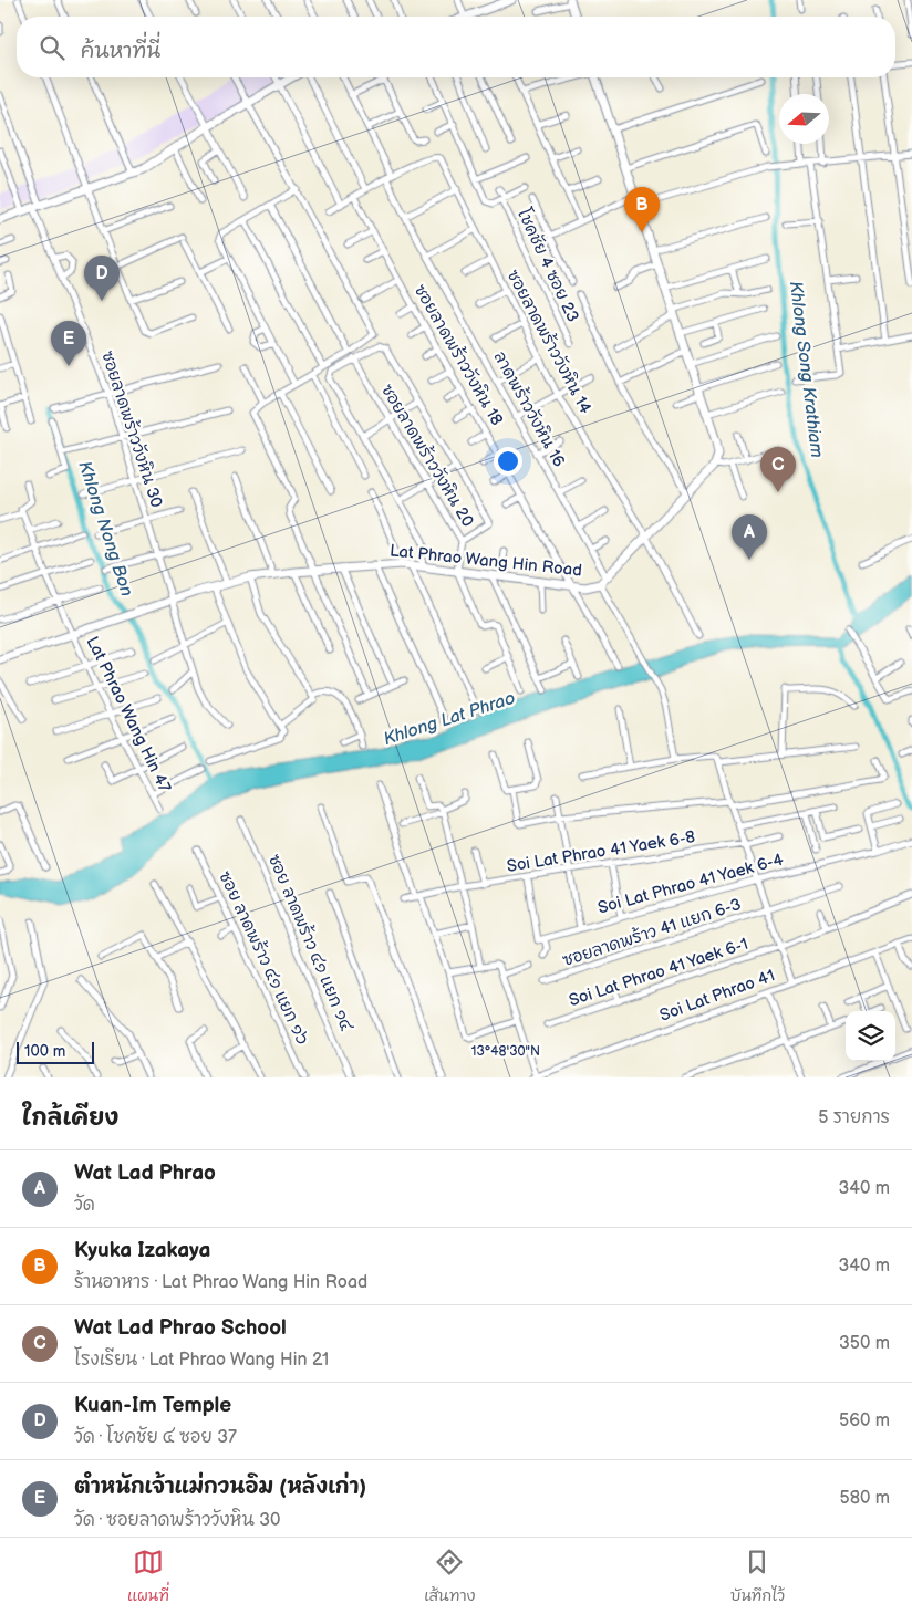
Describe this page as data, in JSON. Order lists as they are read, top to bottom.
{
  "streets": {
    "main road": ["Lat Phrao Wang Hin Road"],
    "street": [
      "โชคชัย 4 ซอย 23",
      "ซอยลาดพร้าววังหิน 14",
      "ซอยลาดพร้าววังหิน 18",
      "ลาดพร้าววังหิน 16",
      "ซอยลาดพร้าววังหิน 30",
      "ซอยลาดพร้าววังหิน 20",
      "Lat Phrao Wang Hin 47",
      "Soi Lat Phrao 41 Yaek 6-8",
      "Soi Lat Phrao 41 Yaek 6-4",
      "ซอยลาดพร้าว 41 แยก 6-3",
      "ซอย ลาดพร้าว ๔๑ แยก ๑๔",
      "ซอย ลาดพร้าว ๔๑ แยก ๑๖",
      "Soi Lat Phrao 41 Yaek 6-1",
      "Soi Lat Phrao 41"
    ]
  },
  "crossings": [
    ["ซอยลาดพร้าววังหิน 14", "ลาดพร้าววังหิน 16"],
    ["ซอยลาดพร้าววังหิน 14", "Lat Phrao Wang Hin Road"],
    ["ซอยลาดพร้าววังหิน 18", "Lat Phrao Wang Hin Road"],
    ["ลาดพร้าววังหิน 16", "Lat Phrao Wang Hin Road"],
    ["ซอยลาดพร้าววังหิน 30", "Lat Phrao Wang Hin Road"],
    ["ซอยลาดพร้าววังหิน 20", "Lat Phrao Wang Hin Road"],
    ["Lat Phrao Wang Hin Road", "Lat Phrao Wang Hin 47"]
  ],
  "water": ["Khlong Song Krathiam", "Khlong Nong Bon", "Khlong Lat Phrao"],
  "scale_bar": "100 m",
  "north": "left",
  "page": {
    "search": "ค้นหาที่นี่",
    "pins": [
      "B",
      "D",
      "E",
      "C",
      "A"
    ],
    "scale": "100 m",
    "heading": ["ใกล้เคียง", "5 รายการ"],
    "list": [
      {
        "mark": "A",
        "name": "Wat Lad Phrao",
        "note": "วัด",
        "value": "340 m"
      },
      {
        "mark": "B",
        "name": "Kyuka Izakaya",
        "note": "ร้านอาหาร · Lat Phrao Wang Hin Road",
        "value": "340 m"
      },
      {
        "mark": "C",
        "name": "Wat Lad Phrao School",
        "note": "โรงเรียน · Lat Phrao Wang Hin 21",
        "value": "350 m"
      },
      {
        "mark": "D",
        "name": "Kuan-Im Temple",
        "note": "วัด · โชคชัย ๔ ซอย 37",
        "value": "560 m"
      },
      {
        "mark": "E",
        "name": "ตำหนักเจ้าแม่กวนอิม (หลังเก่า)",
        "note": "วัด · ซอยลาดพร้าววังหิน 30",
        "value": "580 m"
      }
    ],
    "nav": ["แผนที่", "เส้นทาง", "บันทึกไว้"]
  },
  "coordinates": ["13°48'30\"N"]
}
